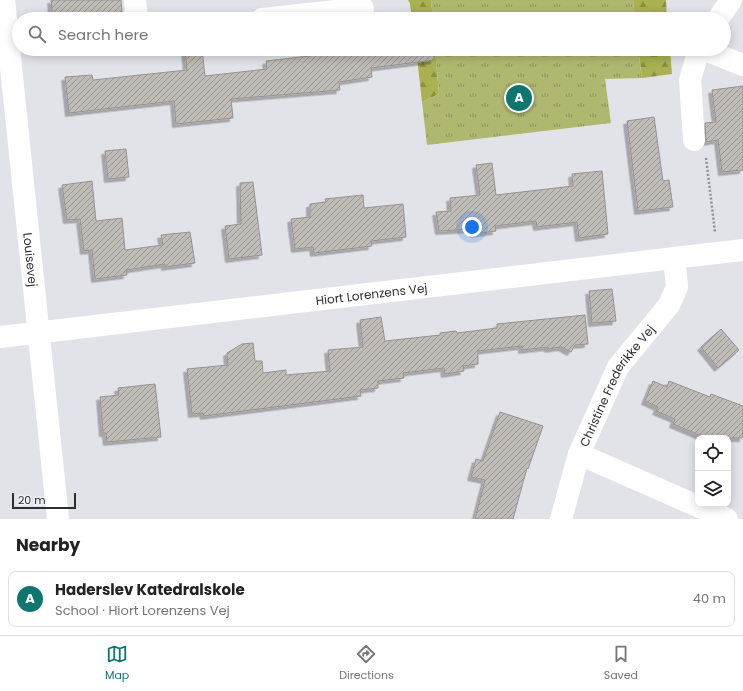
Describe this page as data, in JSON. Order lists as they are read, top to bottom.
{
  "streets": {
    "street": ["Louisevej", "Hiort Lorenzens Vej", "Christine Frederikke Vej"]
  },
  "crossings": [
    ["Louisevej", "Hiort Lorenzens Vej"],
    ["Hiort Lorenzens Vej", "Christine Frederikke Vej"]
  ],
  "scale_bar": "20 m",
  "page": {
    "search": "Search here",
    "pins": "A",
    "scale": "20 m",
    "heading": "Nearby",
    "list": [
      {
        "mark": "A",
        "name": "Haderslev Katedralskole",
        "note": "School · Hiort Lorenzens Vej",
        "value": "40 m"
      }
    ],
    "nav": ["Map", "Directions", "Saved"]
  }
}
